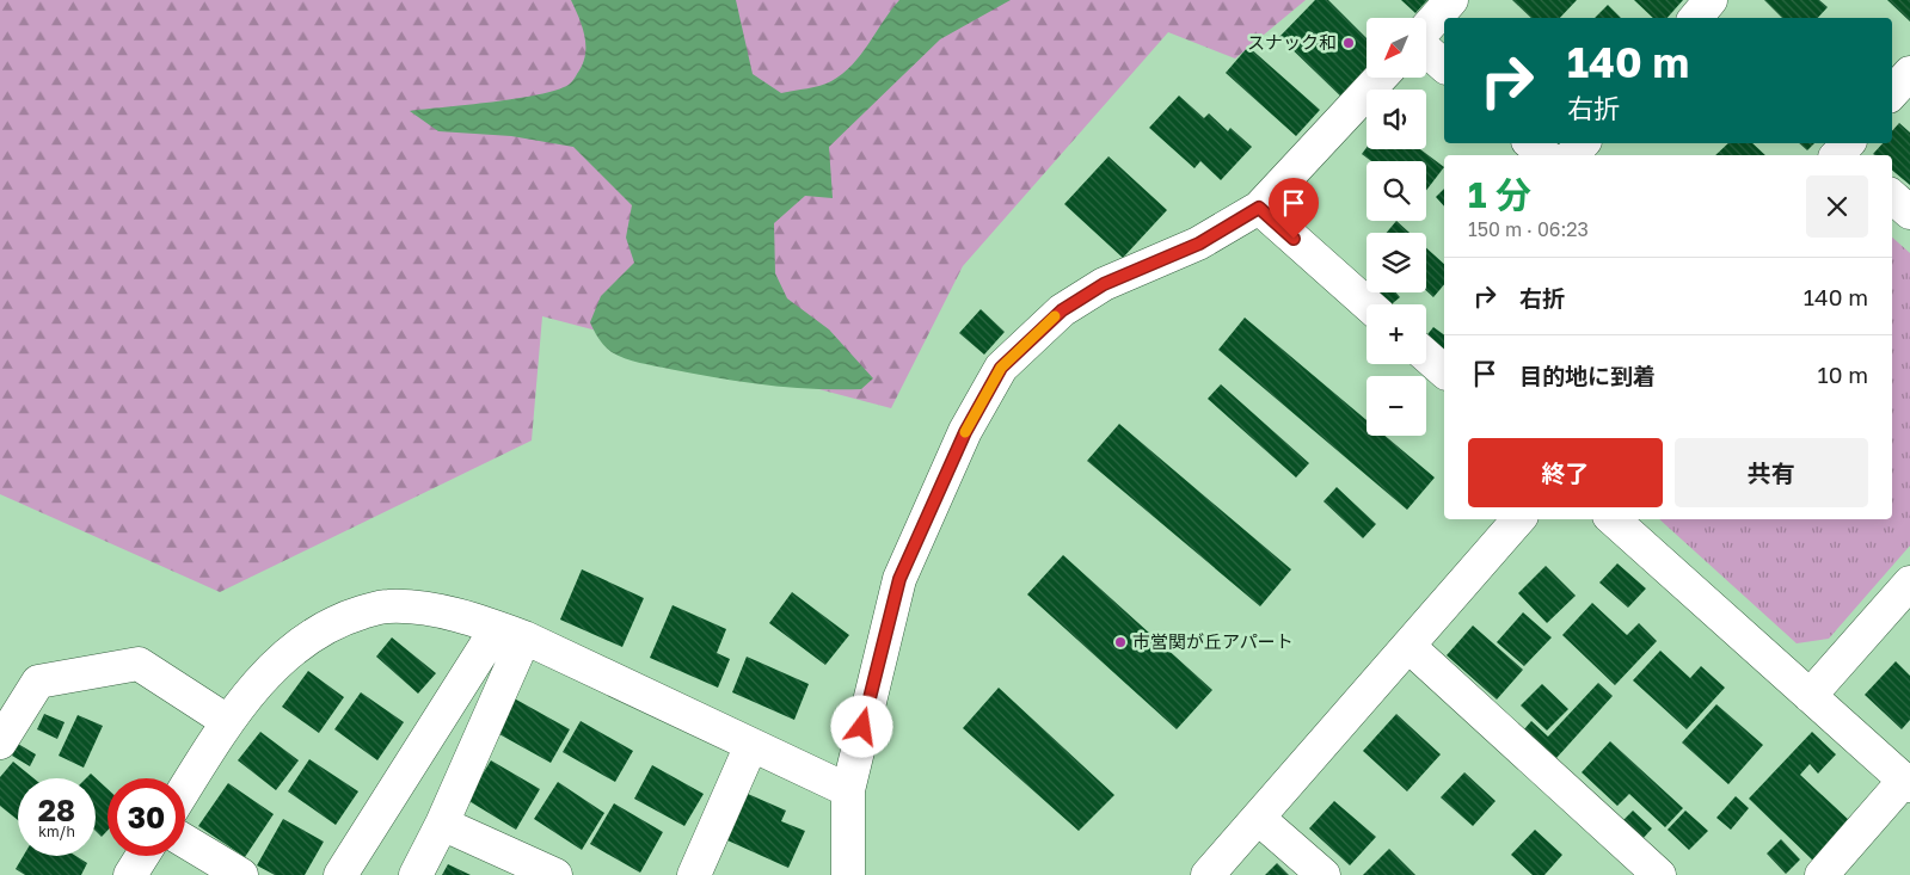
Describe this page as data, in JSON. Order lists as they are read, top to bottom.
{
  "places": ["スナック和", "市営関が丘アパート"],
  "north": "bottom left",
  "page": {
    "map_buttons": ["+", "−"],
    "turn": ["140 m", "右折"],
    "heading": ["1 分", "150 m · 06:23"],
    "list": [
      {
        "name": "右折",
        "value": "140 m"
      },
      {
        "name": "目的地に到着",
        "value": "10 m"
      }
    ],
    "buttons": ["終了", "共有"],
    "speed": "28 km/h",
    "limit": "30"
  }
}
